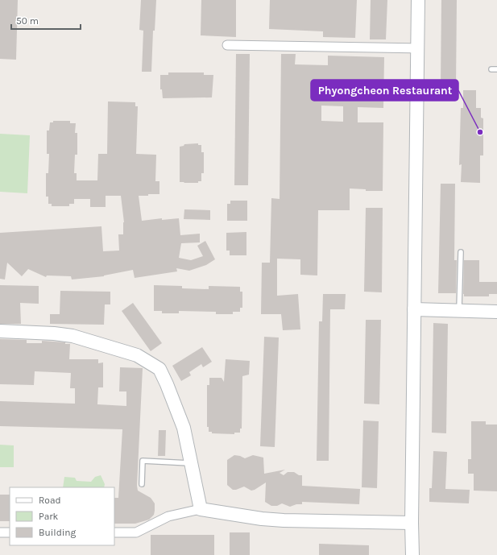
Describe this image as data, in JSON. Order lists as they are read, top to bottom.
{
  "places": ["Phyongcheon Restaurant"],
  "legend": ["Road", "Park", "Building"],
  "scale_bar": "50 m"
}
